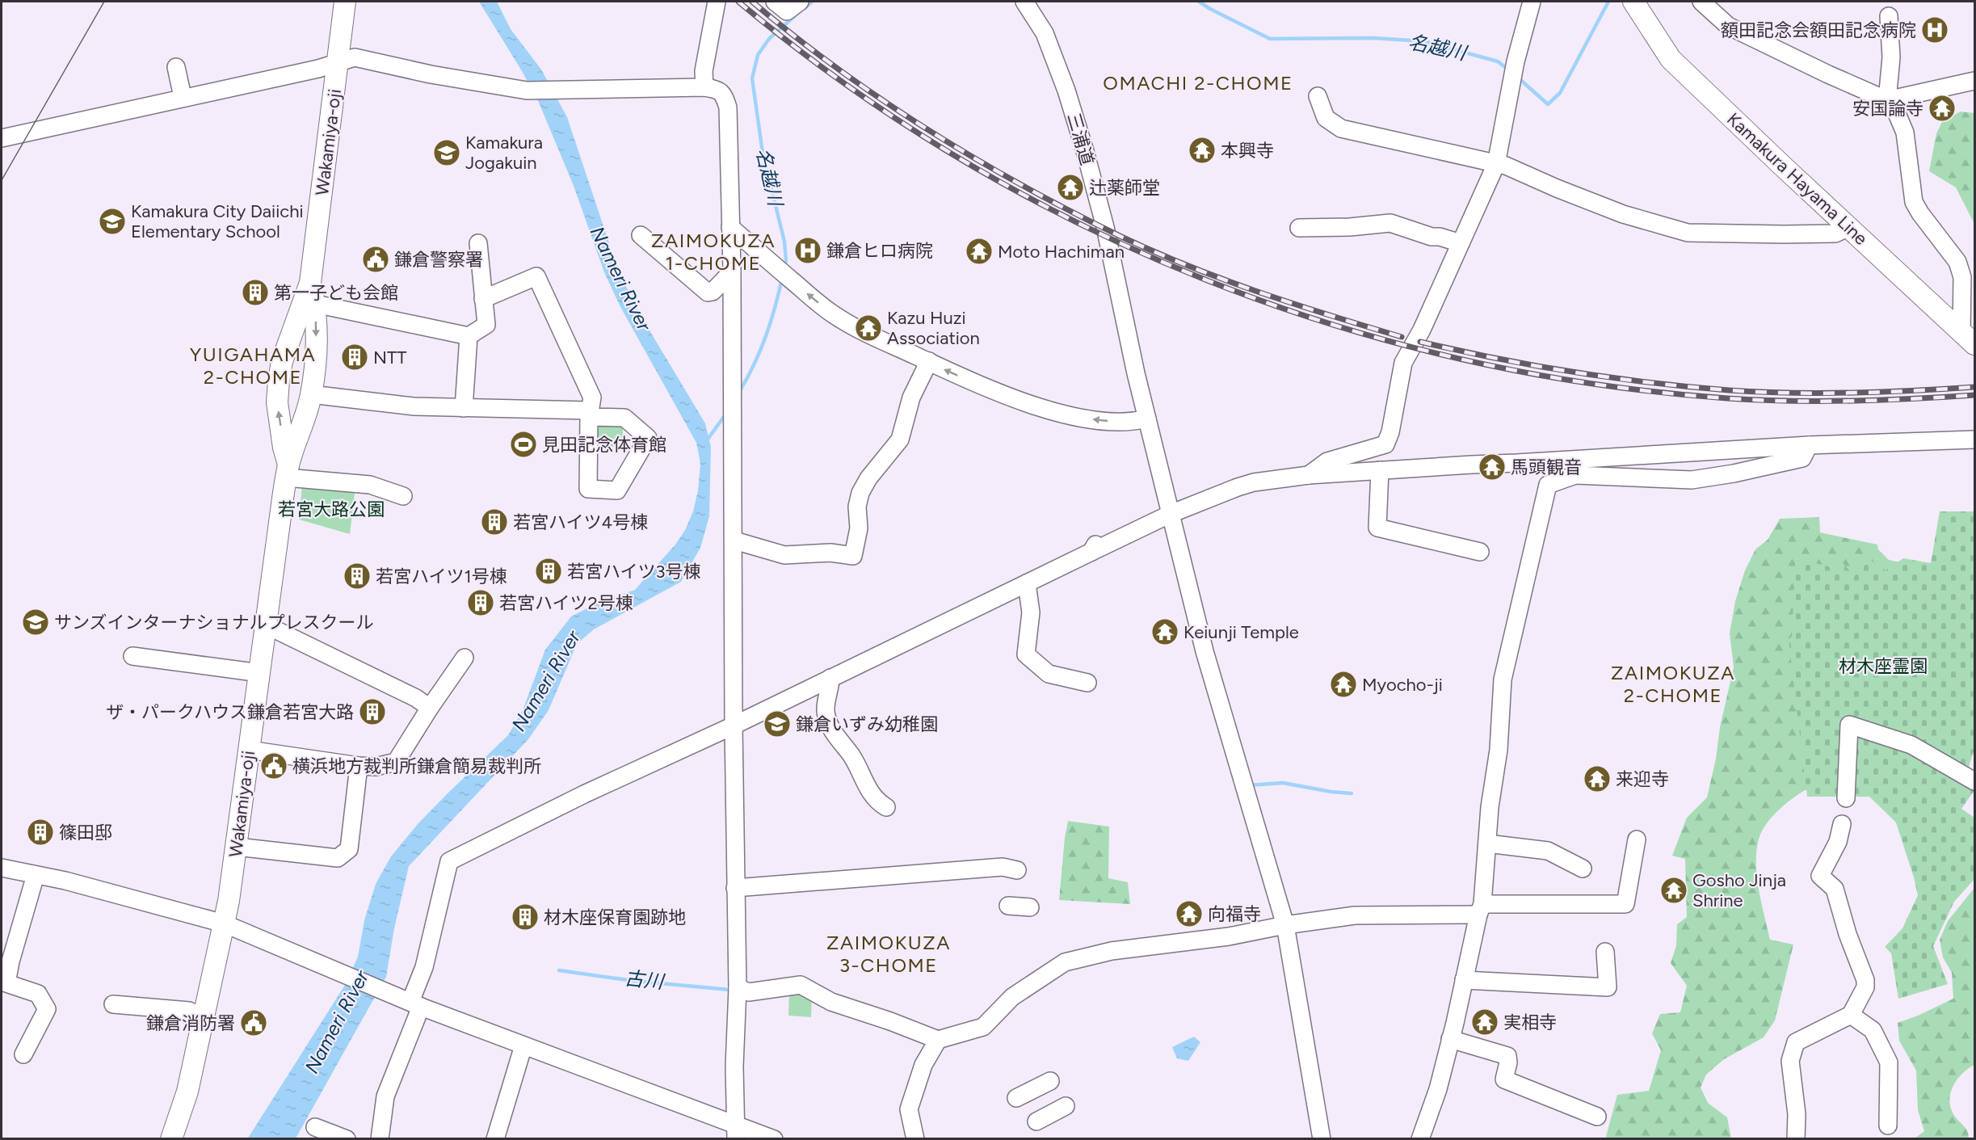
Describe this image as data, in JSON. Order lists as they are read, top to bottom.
{
  "streets": {
    "main road": ["Wakamiya-oji", "Kamakura Hayama Line"],
    "street": ["三浦道"]
  },
  "districts": [
    "OMACHI 2-CHOME",
    "ZAIMOKUZA 1-CHOME",
    "YUIGAHAMA 2-CHOME",
    "ZAIMOKUZA 2-CHOME",
    "ZAIMOKUZA 3-CHOME"
  ],
  "water": ["名越川", "Nameri River", "古川"],
  "parks": ["若宮大路公園", "材木座霊園"],
  "places": {
    "hospital": ["額田記念会額田記念病院", "鎌倉ヒロ病院"],
    "temple": [
      "安国論寺",
      "本興寺",
      "辻薬師堂",
      "Moto Hachiman",
      "Kazu Huzi Association",
      "馬頭観音",
      "Keiunji Temple",
      "Myocho-ji",
      "来迎寺",
      "Gosho Jinja Shrine",
      "向福寺",
      "実相寺"
    ],
    "school or university": [
      "Kamakura Jogakuin",
      "Kamakura City Daiichi Elementary School",
      "サンズインターナショナルプレスクール",
      "鎌倉いずみ幼稚園"
    ],
    "public building": ["鎌倉警察署", "横浜地方裁判所鎌倉簡易裁判所", "鎌倉消防署"],
    "building": [
      "第一子ども会館",
      "NTT",
      "若宮ハイツ4号棟",
      "若宮ハイツ3号棟",
      "若宮ハイツ1号棟",
      "若宮ハイツ2号棟",
      "ザ・パークハウス鎌倉若宮大路",
      "篠田邸",
      "材木座保育園跡地"
    ],
    "sports": ["見田記念体育館"]
  }
}
